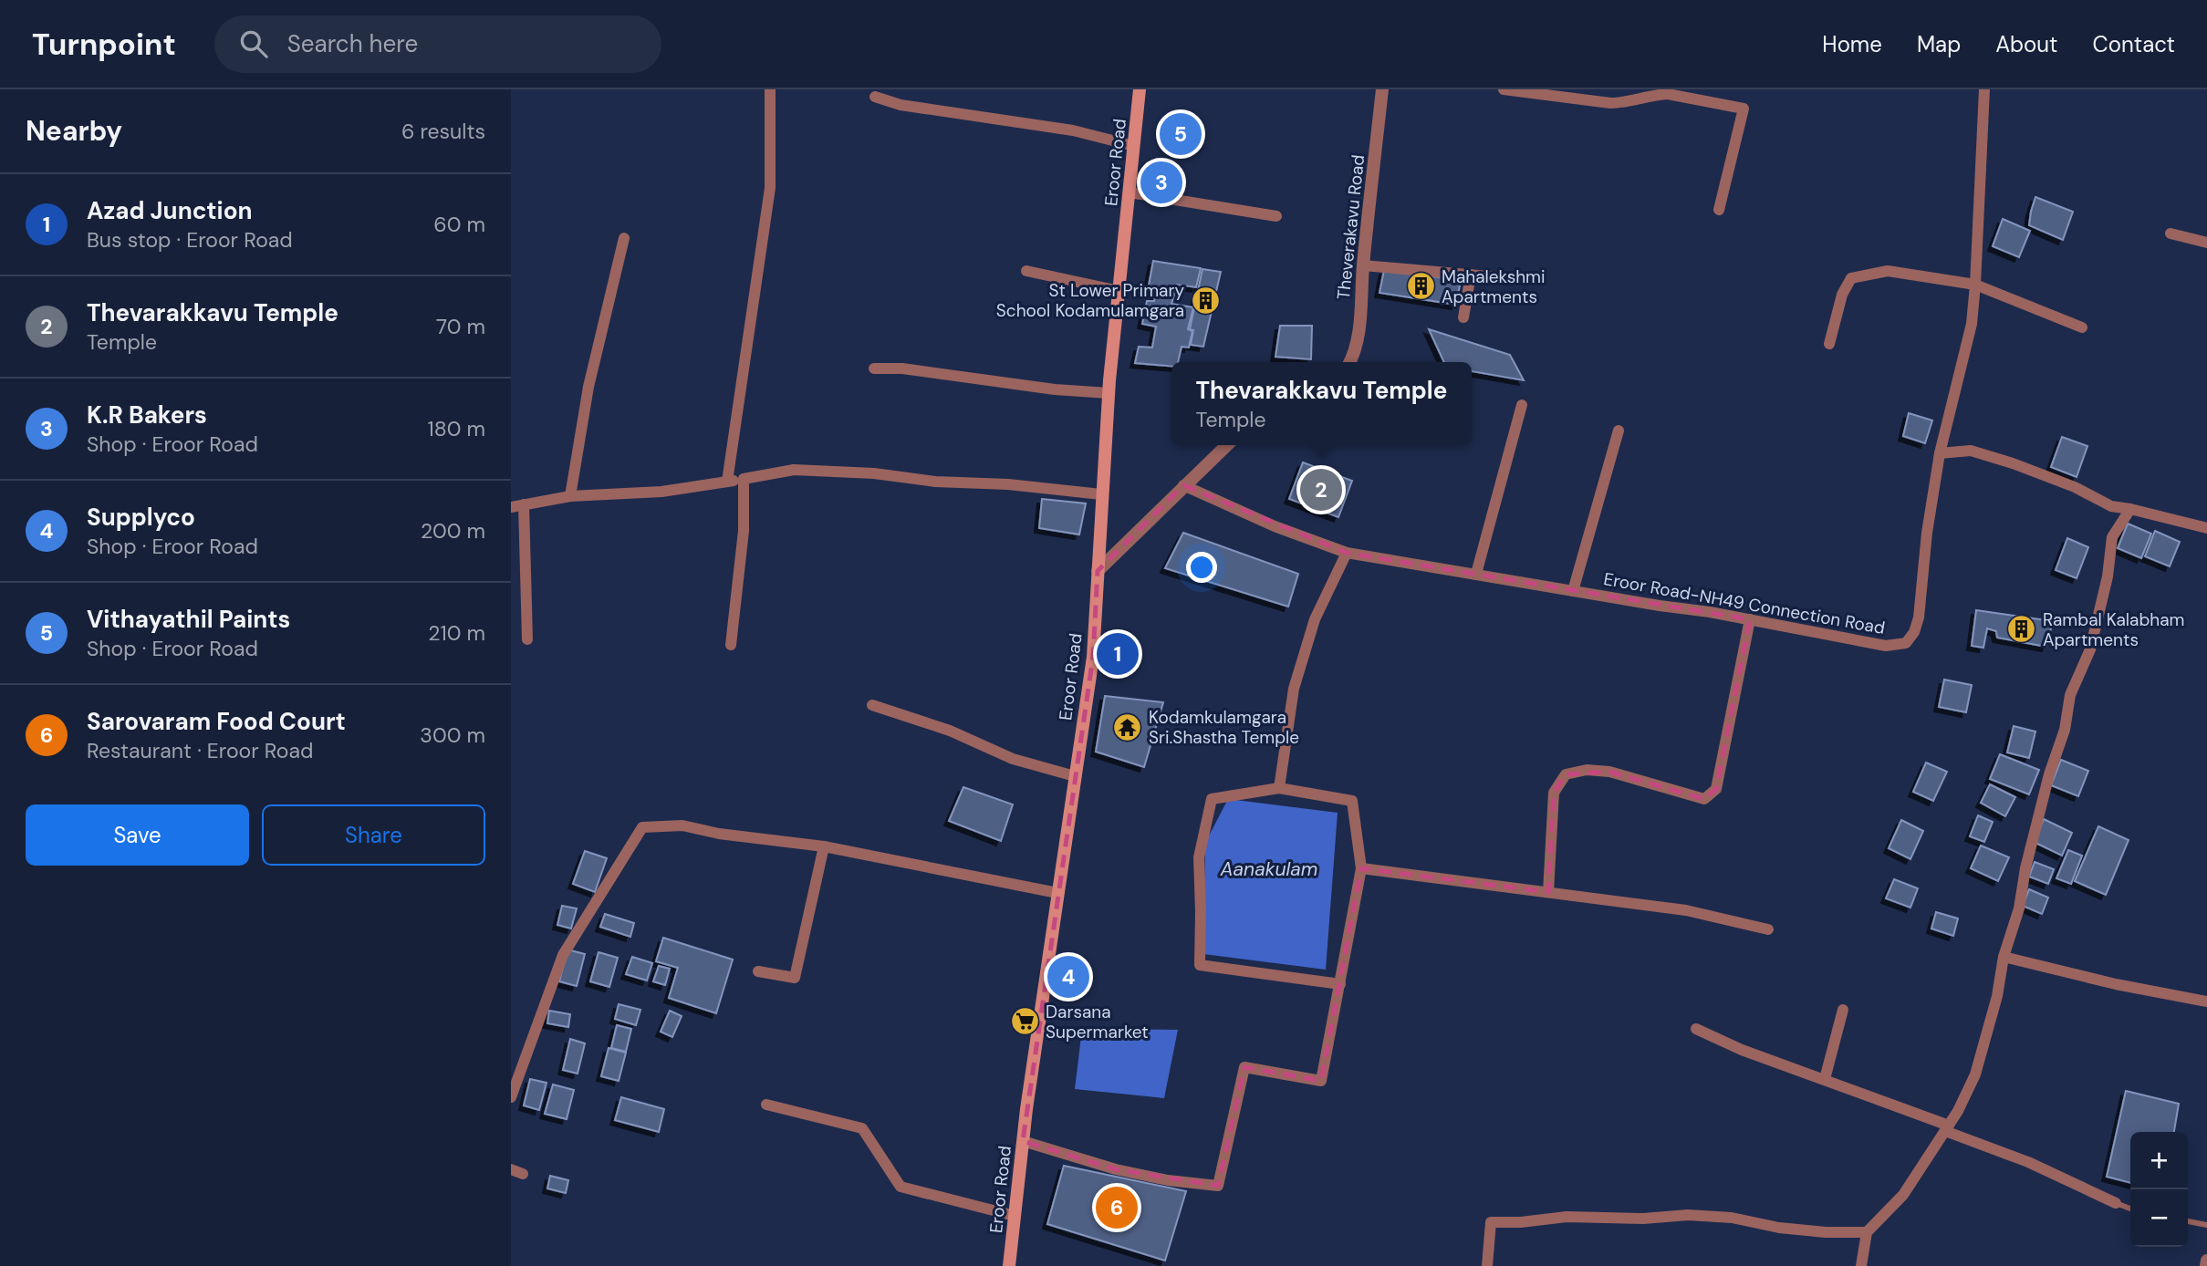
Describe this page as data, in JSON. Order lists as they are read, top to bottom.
{
  "streets": {
    "main road": ["Eroor Road"],
    "street": ["Theverakavu Road", "Eroor Road-NH49 Connection Road"]
  },
  "water": ["Aanakulam"],
  "places": {
    "building": ["Mahalekshmi Apartments", "St Lower Primary School Kodamulamgara", "Rambal Kalabham Apartments"],
    "temple": ["Kodamkulamgara Sri.Shastha Temple"],
    "supermarket": ["Darsana Supermarket"]
  },
  "page": {
    "header": "Turnpoint",
    "search": "Search here",
    "nav": [
      "Home",
      "Map",
      "About",
      "Contact"
    ],
    "heading": ["Nearby", "6 results"],
    "pins": [
      "5",
      "3",
      "2",
      "1",
      "4",
      "6"
    ],
    "list": [
      {
        "mark": "1",
        "name": "Azad Junction",
        "note": "Bus stop · Eroor Road",
        "value": "60 m"
      },
      {
        "mark": "2",
        "name": "Thevarakkavu Temple",
        "note": "Temple",
        "value": "70 m"
      },
      {
        "mark": "3",
        "name": "K.R Bakers",
        "note": "Shop · Eroor Road",
        "value": "180 m"
      },
      {
        "mark": "4",
        "name": "Supplyco",
        "note": "Shop · Eroor Road",
        "value": "200 m"
      },
      {
        "mark": "5",
        "name": "Vithayathil Paints",
        "note": "Shop · Eroor Road",
        "value": "210 m"
      },
      {
        "mark": "6",
        "name": "Sarovaram Food Court",
        "note": "Restaurant · Eroor Road",
        "value": "300 m"
      }
    ],
    "popup": ["Thevarakkavu Temple", "Temple"],
    "buttons": ["Save", "Share"],
    "map_buttons": ["+", "−"]
  }
}
